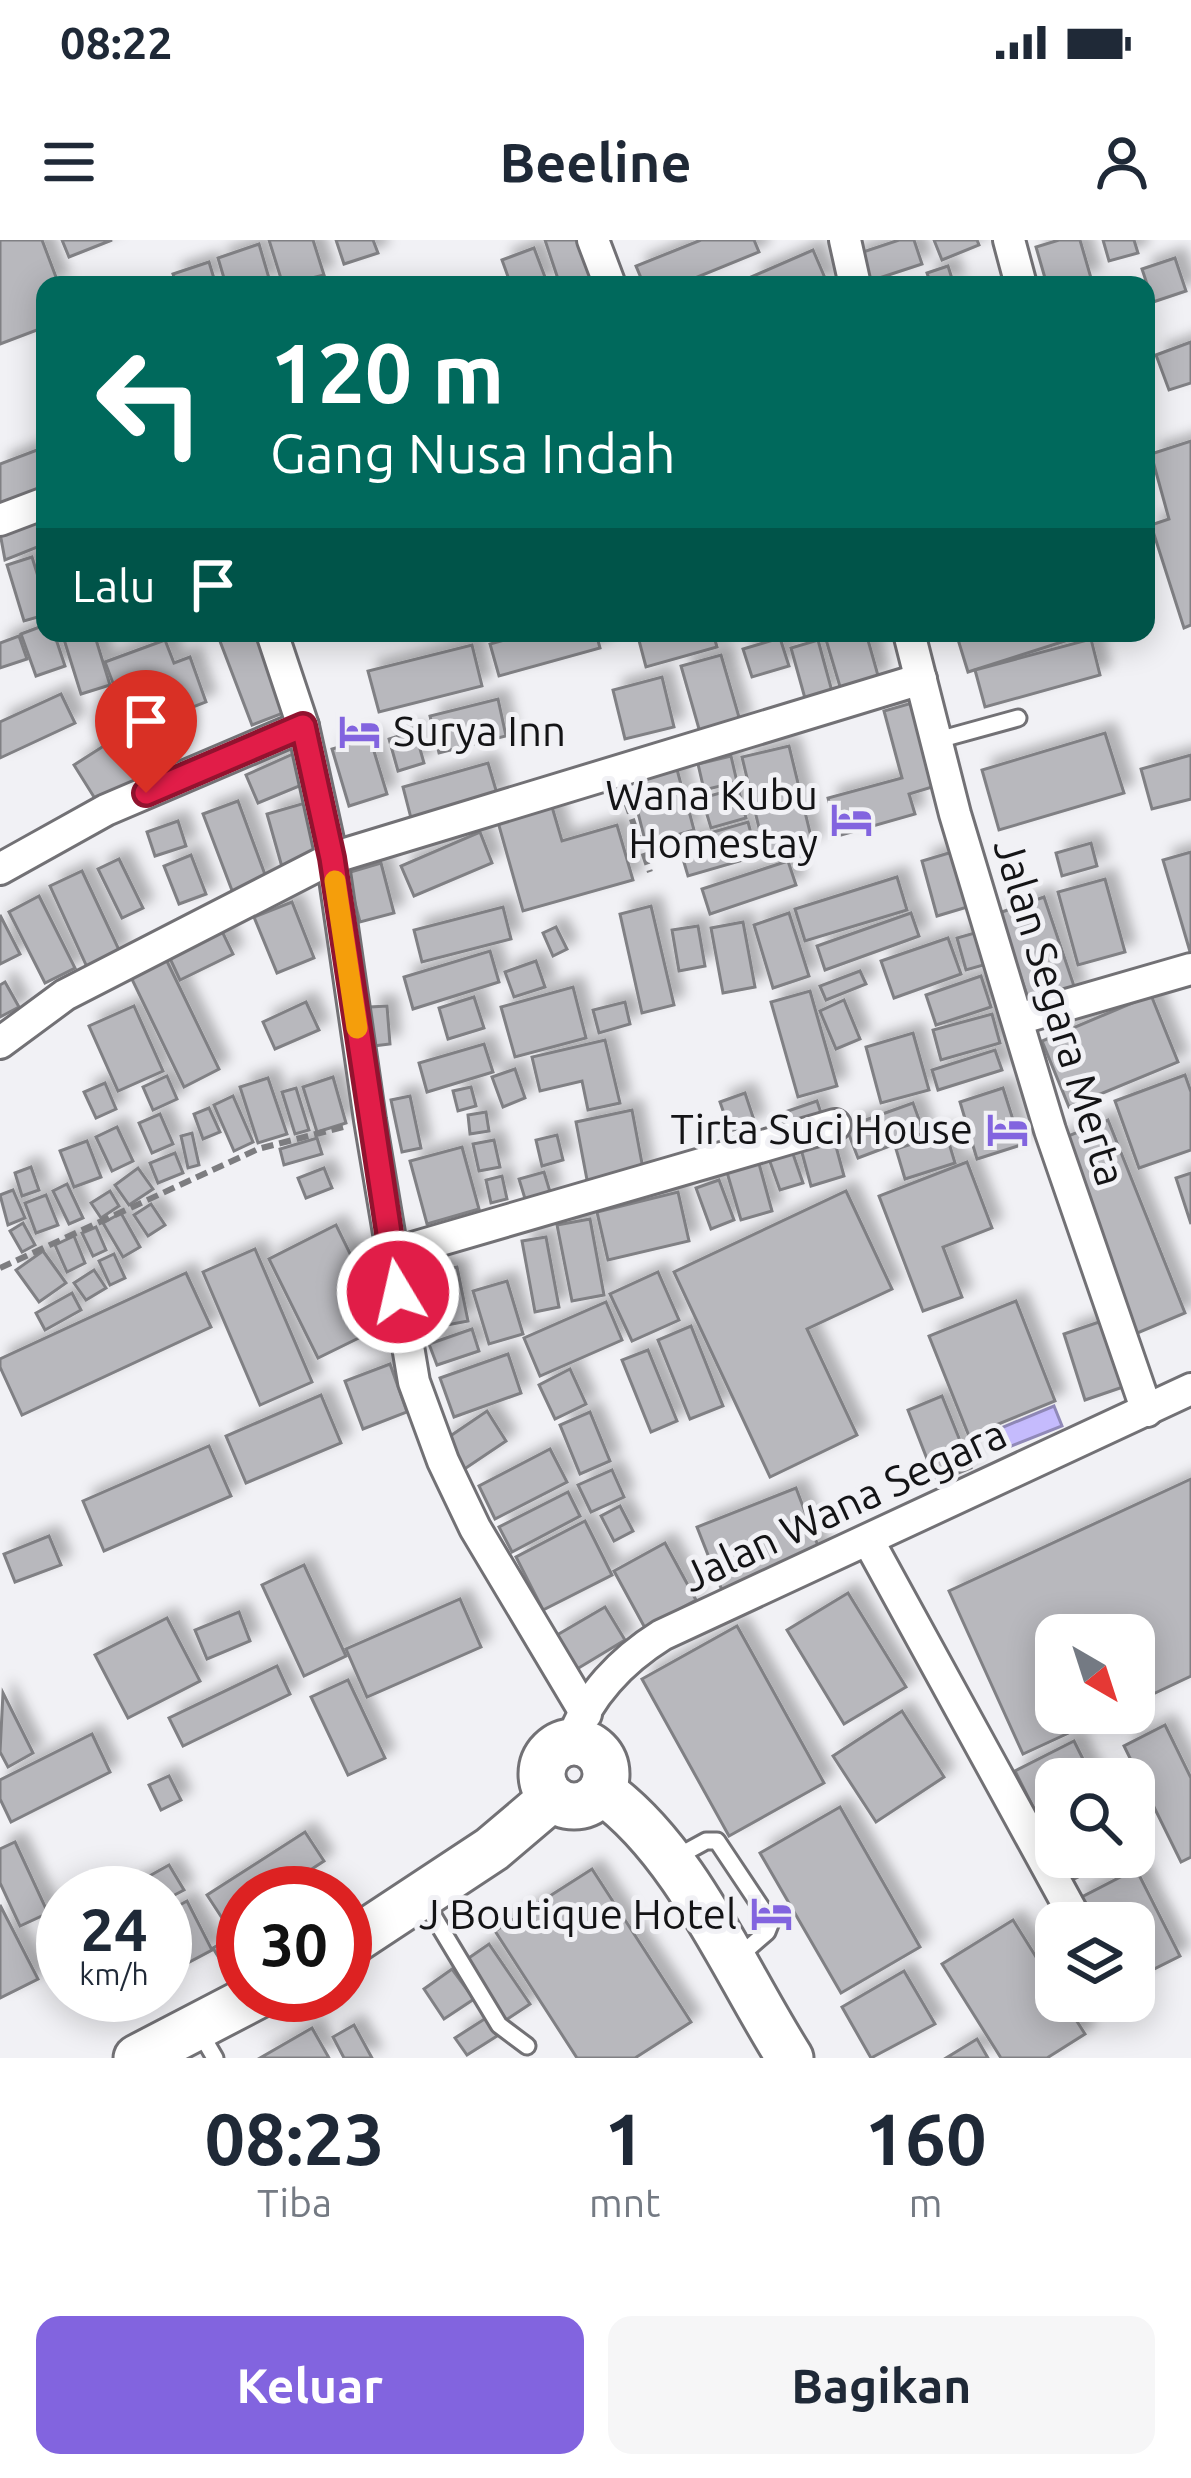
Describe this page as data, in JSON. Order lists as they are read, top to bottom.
{
  "streets": {
    "street": ["Jalan Segara Merta", "Jalan Wana Segara"]
  },
  "crossings": [
    ["Jalan Segara Merta", "Jalan Wana Segara"]
  ],
  "places": {
    "hotel": [
      "Surya Inn",
      "Wana Kubu Homestay",
      "Tirta Suci House",
      "J Boutique Hotel"
    ]
  },
  "north": "bottom right",
  "page": {
    "status": "08:22",
    "header": "Beeline",
    "turn": ["120 m", "Gang Nusa Indah"],
    "then": "Lalu",
    "speed": "24 km/h",
    "limit": "30",
    "eta": [
      "08:23",
      "Tiba",
      "1",
      "mnt",
      "160",
      "m"
    ],
    "buttons": ["Keluar", "Bagikan"]
  }
}
